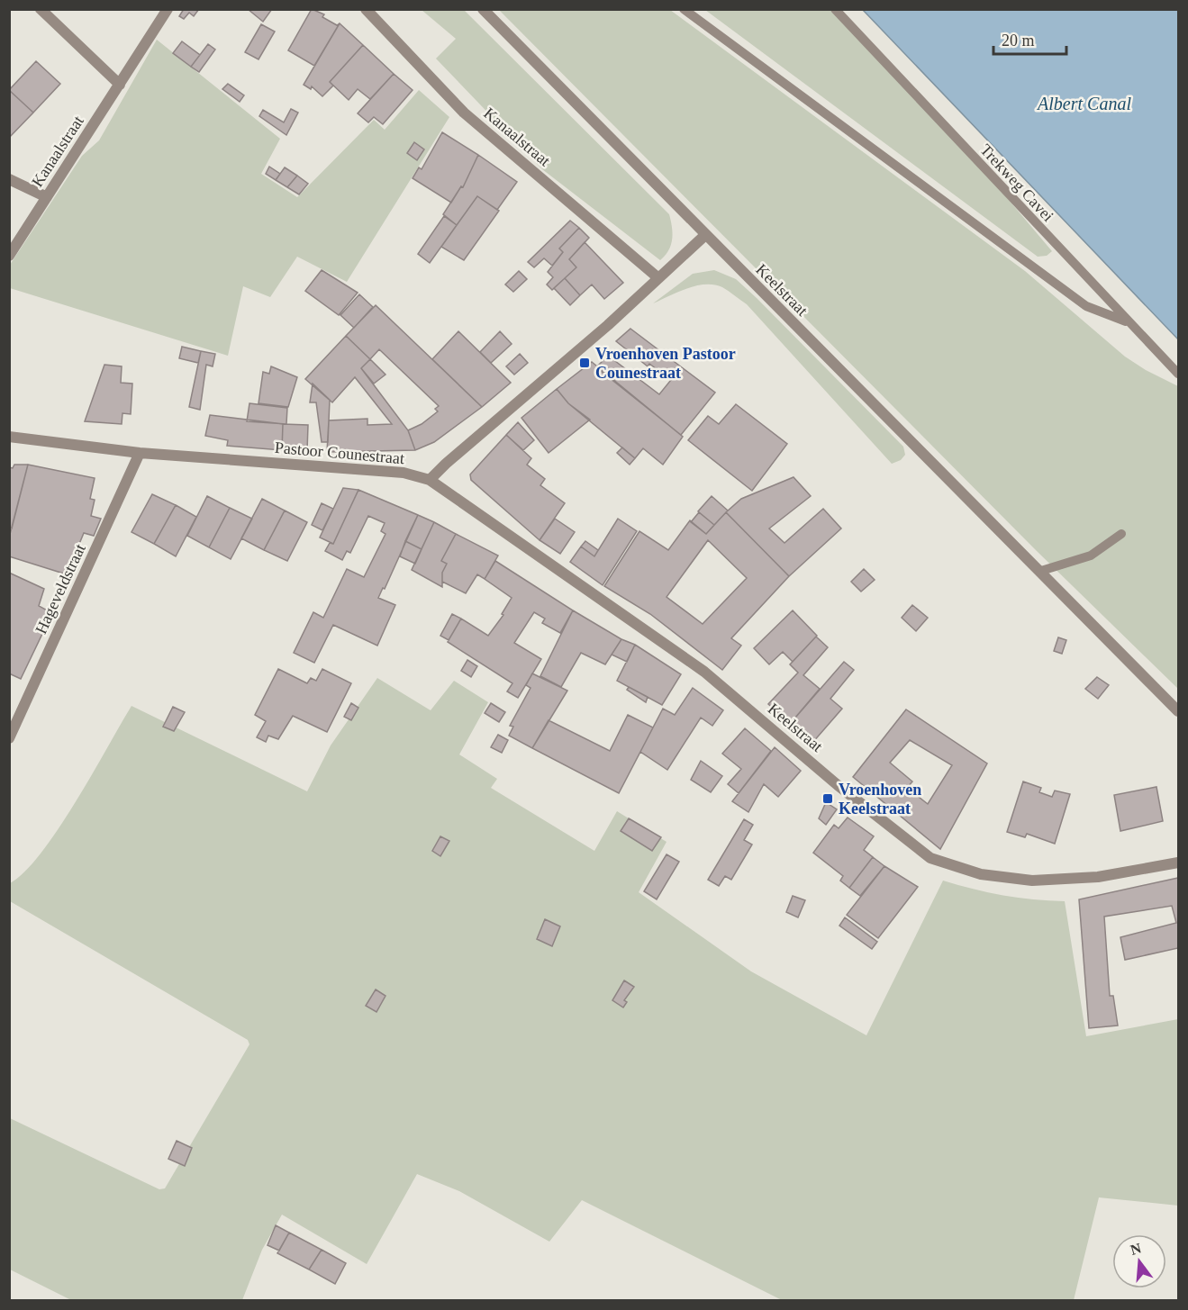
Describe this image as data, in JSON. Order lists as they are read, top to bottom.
{
  "streets": {
    "street": [
      "Kanaalstraat",
      "Keelstraat",
      "Pastoor Counestraat",
      "Hageveldstraat"
    ],
    "lane": ["Trekweg Cavei"]
  },
  "crossings": [
    ["Keelstraat", "Pastoor Counestraat"],
    ["Pastoor Counestraat", "Hageveldstraat"]
  ],
  "water": ["Albert Canal"],
  "places": {
    "transit": ["Vroenhoven Pastoor Counestraat", "Vroenhoven Keelstraat"]
  },
  "scale_bar": "20 m",
  "north": "top"
}
